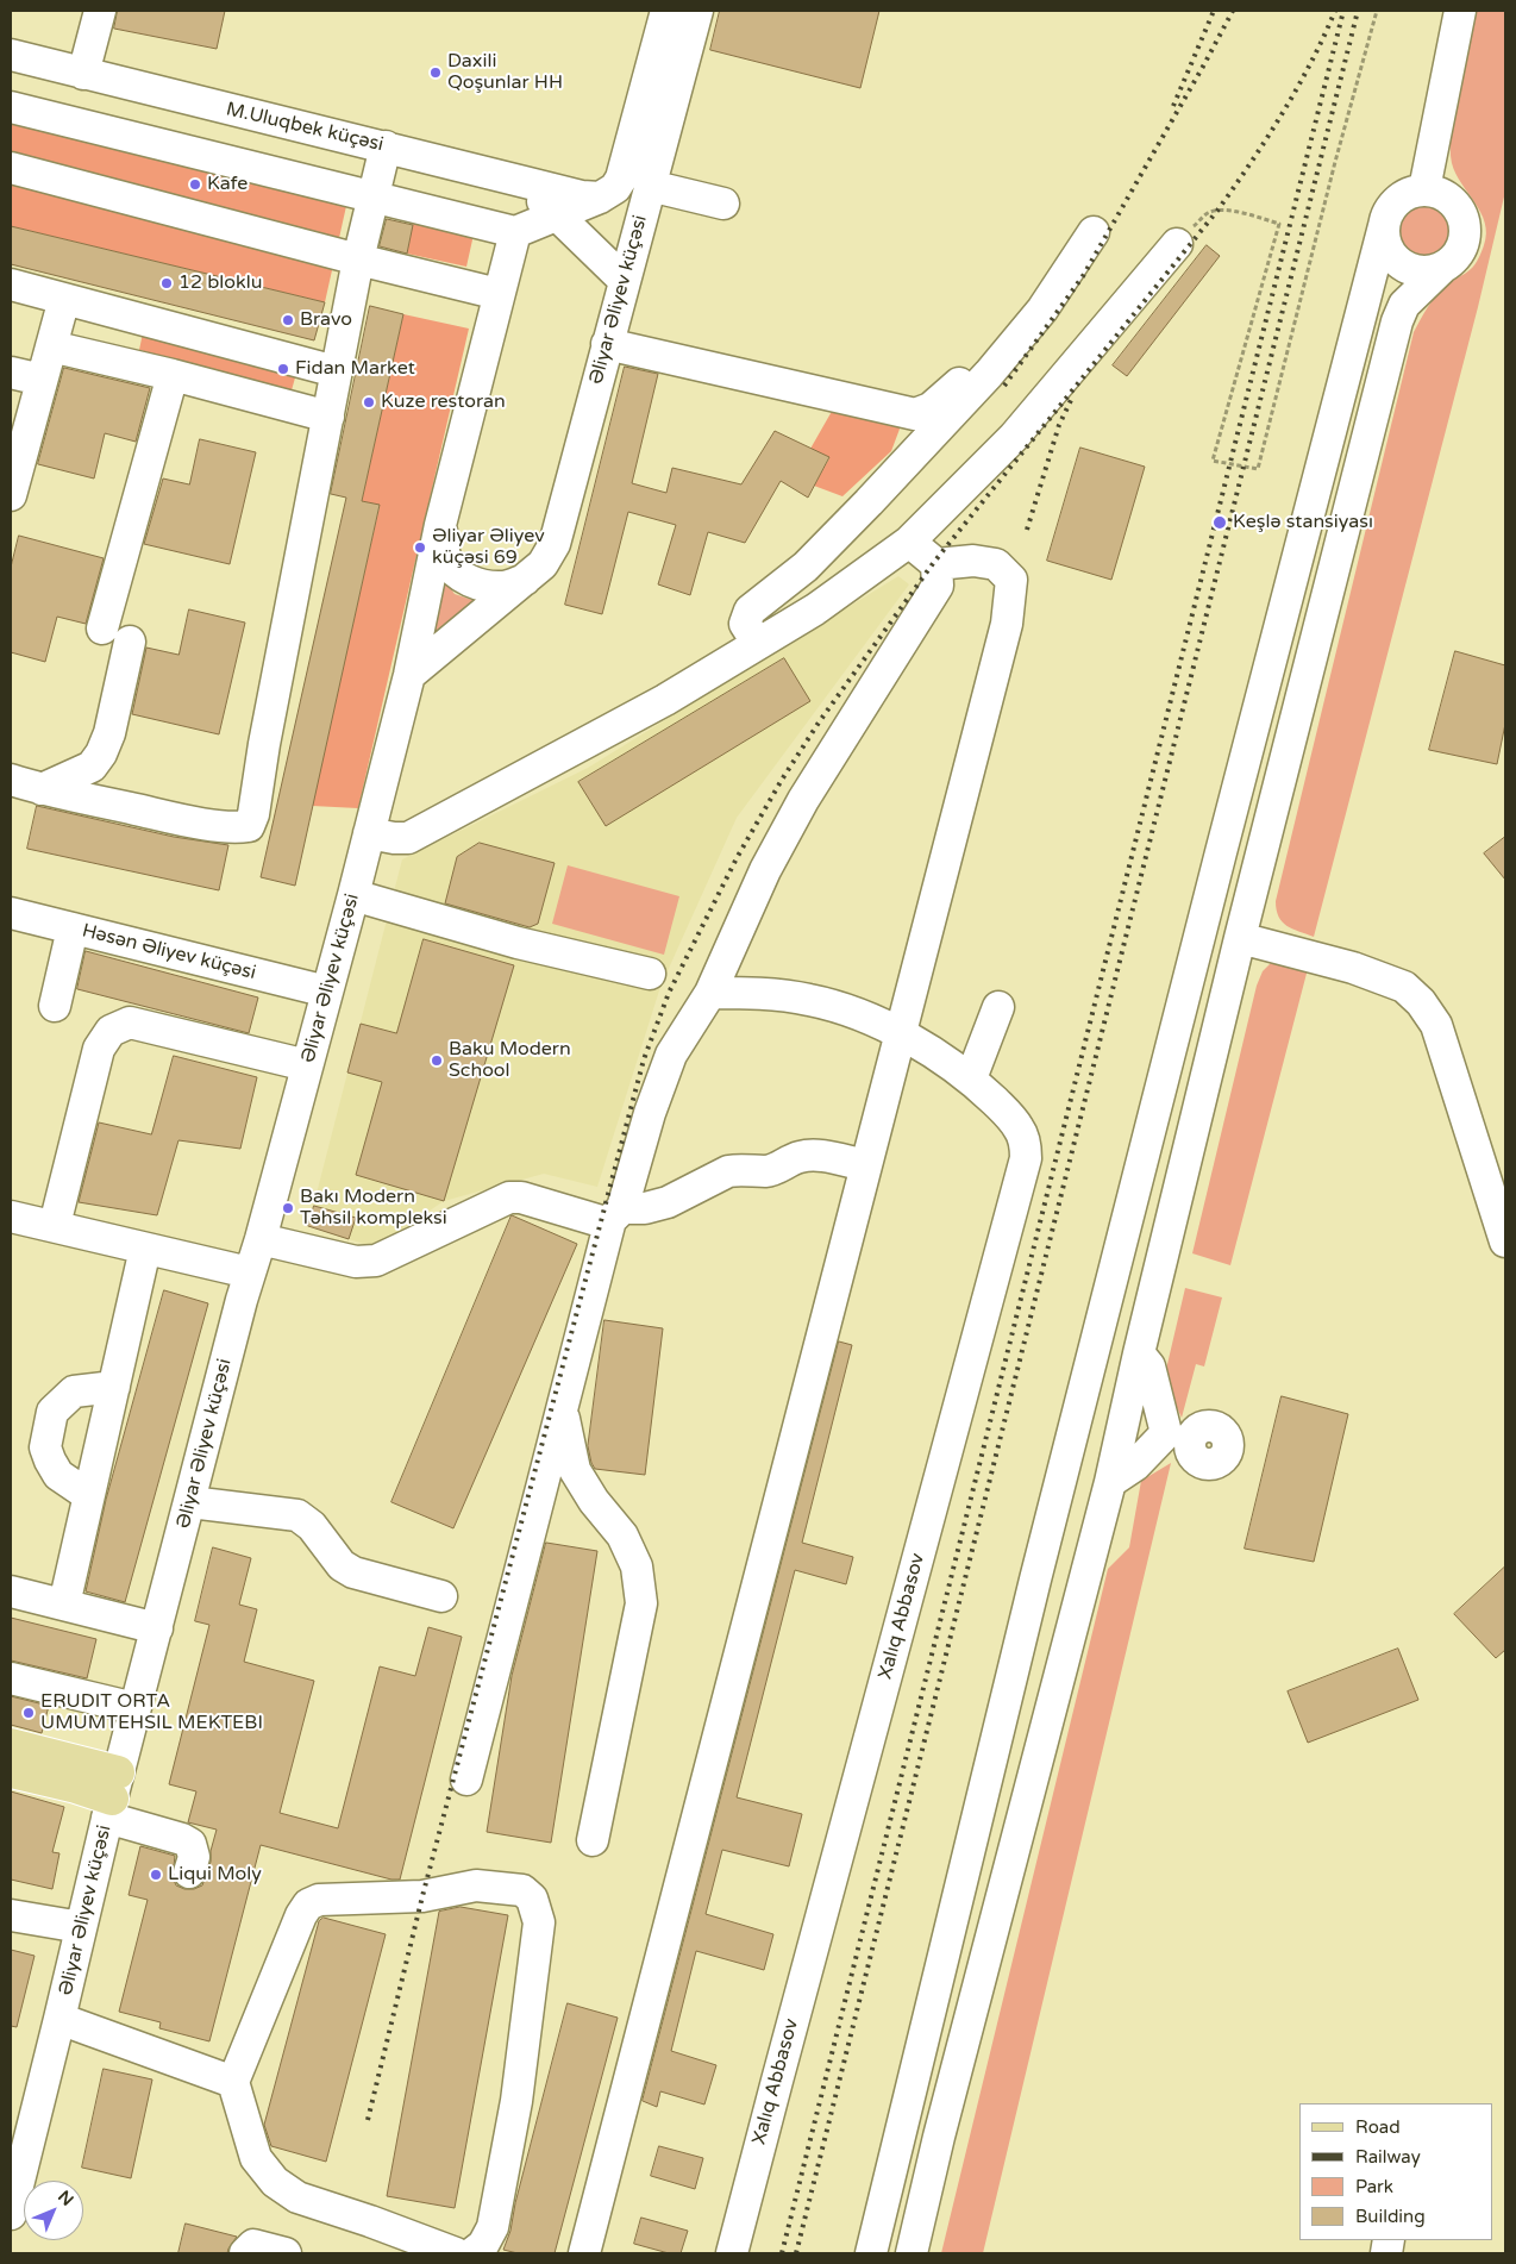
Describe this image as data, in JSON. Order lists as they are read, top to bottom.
{
  "streets": {
    "street": [
      "M.Uluqbek küçəsi",
      "Əliyar Əliyev küçəsi",
      "Həsən Əliyev küçəsi",
      "Xalıq Abbasov"
    ]
  },
  "crossings": [
    ["M.Uluqbek küçəsi", "Əliyar Əliyev küçəsi"],
    ["Əliyar Əliyev küçəsi", "Həsən Əliyev küçəsi"]
  ],
  "places": [
    "Daxili Qoşunlar HH",
    "Kafe",
    "12 bloklu",
    "Bravo",
    "Fidan Market",
    "Kuze restoran",
    "Keşlə stansiyası",
    "Əliyar Əliyev küçəsi 69",
    "Baku Modern School",
    "Bakı Modern Təhsil kompleksi",
    "ERUDIT ORTA UMUMTEHSIL MEKTEBI",
    "Liqui Moly"
  ],
  "legend": [
    "Road",
    "Railway",
    "Park",
    "Building"
  ],
  "north": "top right"
}
